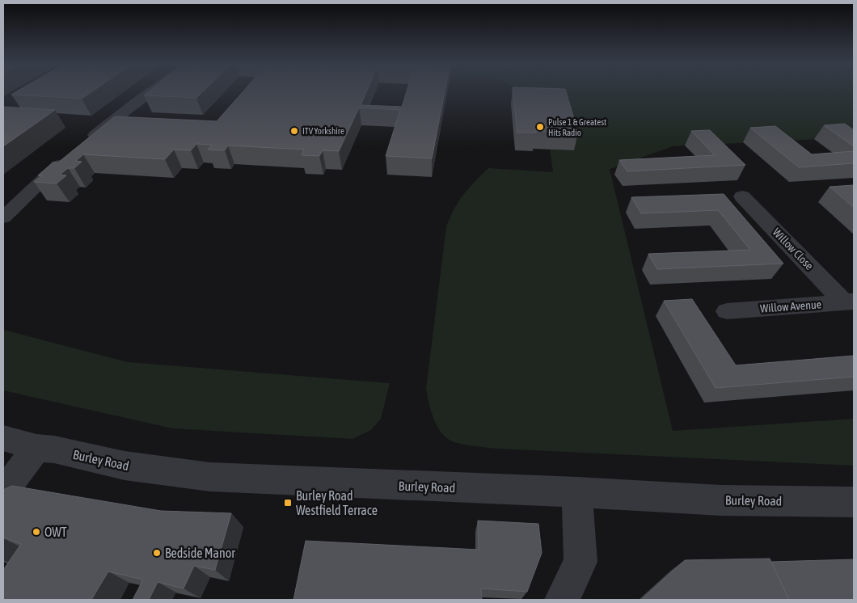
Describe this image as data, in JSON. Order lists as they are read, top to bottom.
{
  "streets": {
    "street": ["Willow Close", "Willow Avenue", "Burley Road"]
  },
  "crossings": [
    ["Willow Close", "Willow Avenue"]
  ],
  "places": {
    "other": [
      "Pulse 1 & Greatest Hits Radio",
      "ITV Yorkshire",
      "OWT",
      "Bedside Manor"
    ],
    "transit": ["Burley Road Westfield Terrace"]
  }
}
